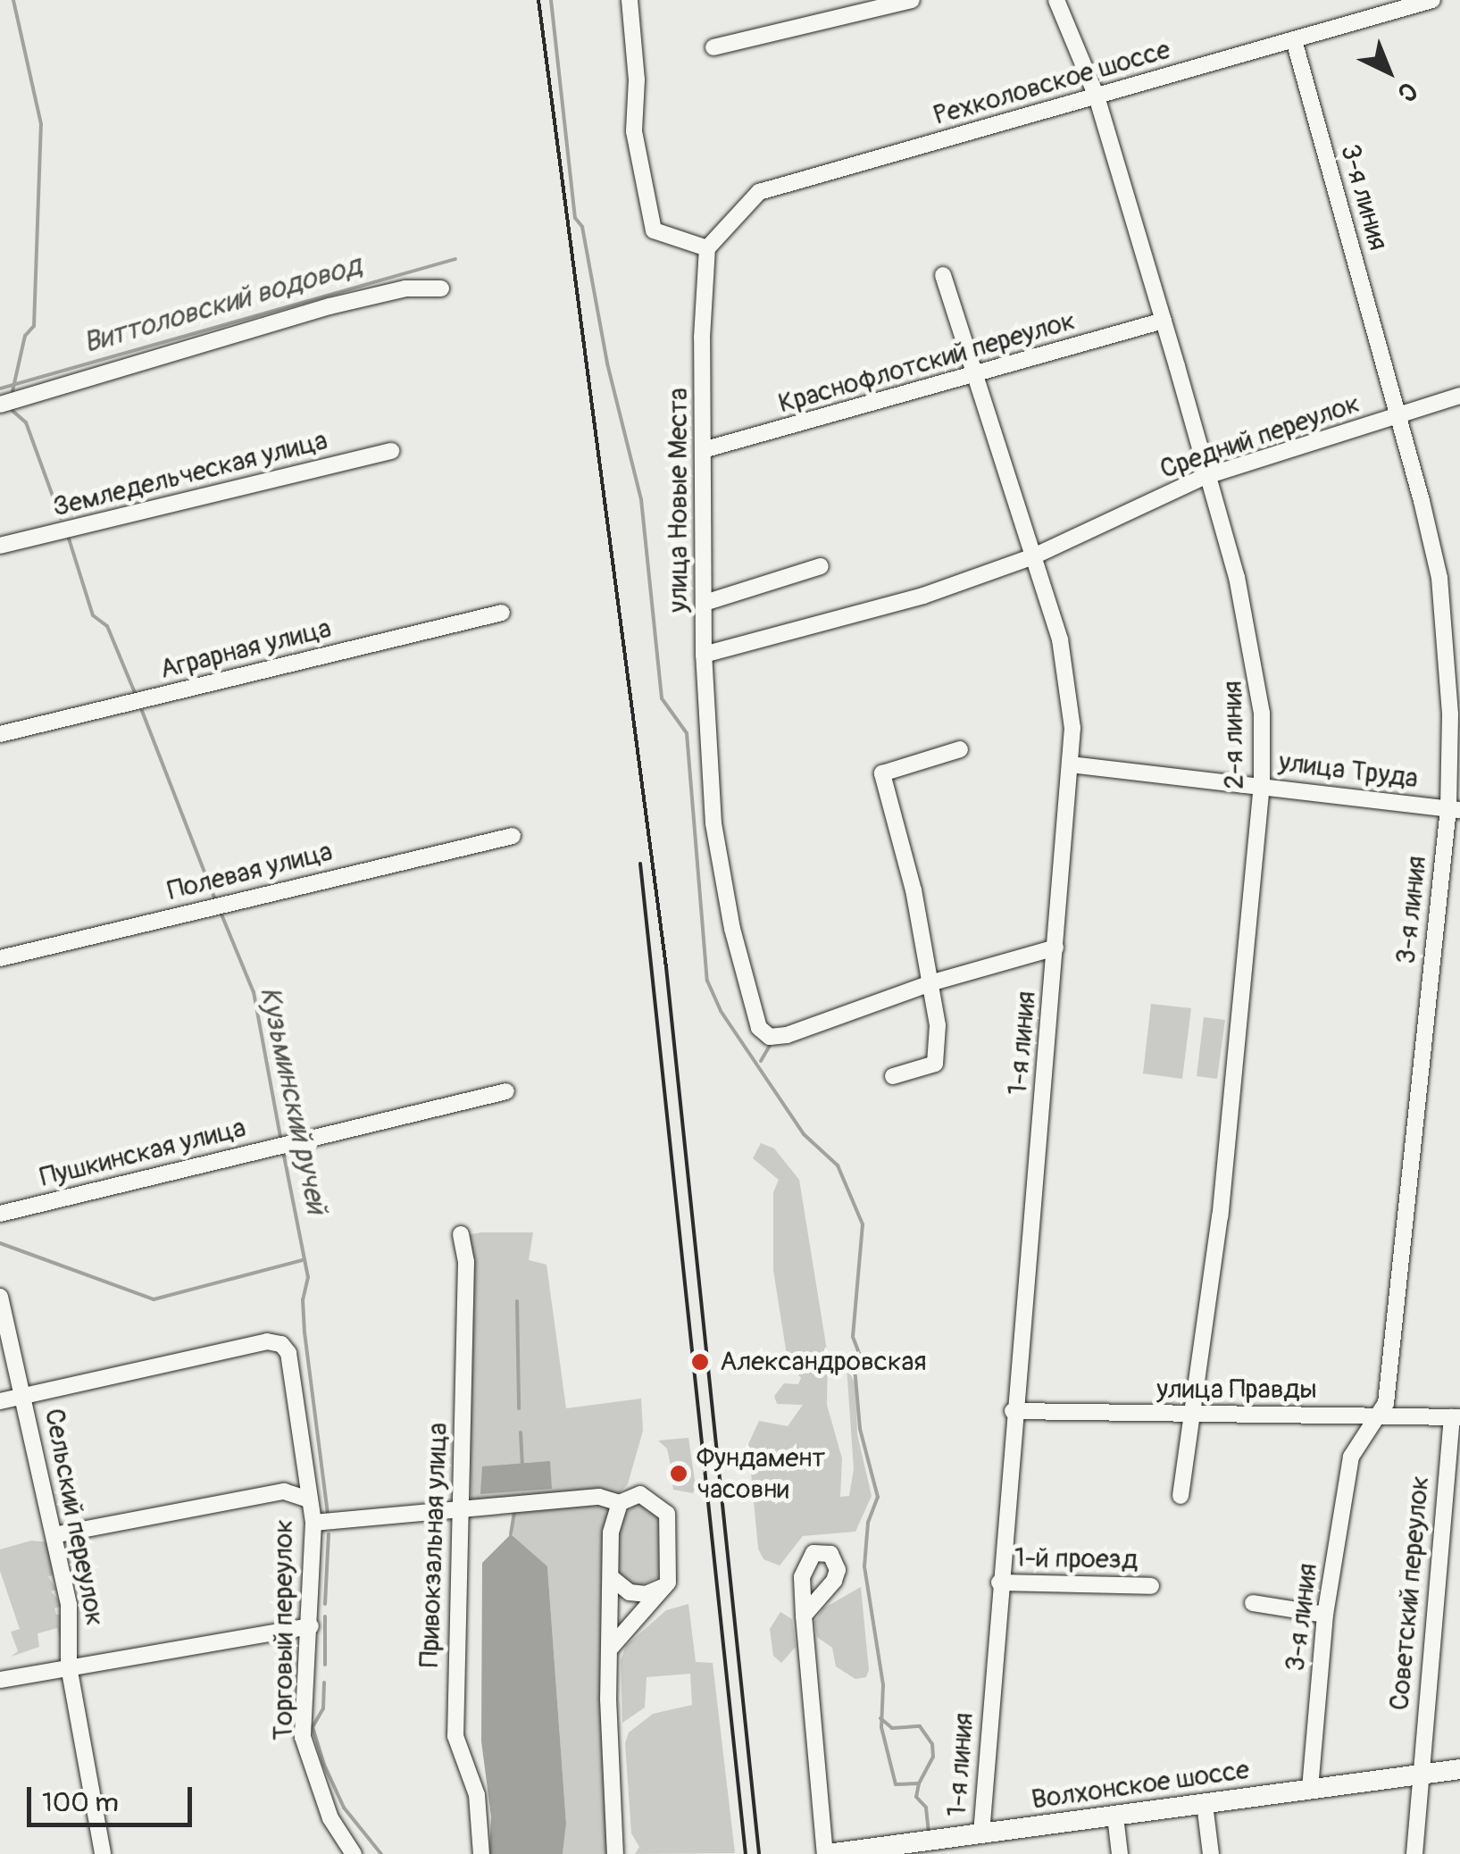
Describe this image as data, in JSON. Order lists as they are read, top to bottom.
{
  "streets": {
    "main road": ["Волхонское шоссе"],
    "street": [
      "Рехколовское шоссе",
      "3-я линия",
      "Краснофлотский переулок",
      "Средний переулок",
      "Земледельческая улица",
      "улица Новые Места",
      "Аграрная улица",
      "2-я линия",
      "улица Труда",
      "Полевая улица",
      "1-я линия",
      "Пушкинская улица",
      "улица Правды",
      "Сельский переулок",
      "Привокзальная улица",
      "1-й проезд",
      "Советский переулок",
      "Торговый переулок"
    ]
  },
  "crossings": [
    ["Рехколовское шоссе", "3-я линия"],
    ["Рехколовское шоссе", "улица Новые Места"],
    ["Рехколовское шоссе", "2-я линия"],
    ["3-я линия", "Средний переулок"],
    ["3-я линия", "улица Труда"],
    ["3-я линия", "улица Правды"],
    ["3-я линия", "Волхонское шоссе"],
    ["Краснофлотский переулок", "улица Новые Места"],
    ["Краснофлотский переулок", "2-я линия"],
    ["Краснофлотский переулок", "1-я линия"],
    ["Средний переулок", "улица Новые Места"],
    ["Средний переулок", "2-я линия"],
    ["Средний переулок", "1-я линия"],
    ["2-я линия", "улица Труда"],
    ["2-я линия", "улица Правды"],
    ["улица Труда", "1-я линия"],
    ["1-я линия", "улица Правды"],
    ["1-я линия", "1-й проезд"],
    ["1-я линия", "Волхонское шоссе"],
    ["улица Правды", "Советский переулок"],
    ["Сельский переулок", "Торговый переулок"],
    ["Советский переулок", "Волхонское шоссе"]
  ],
  "water": ["Виттоловский водовод", "Кузьминский ручей"],
  "places": ["Александровская", "Фундамент часовни"],
  "scale_bar": "100 m",
  "north": "bottom right"
}
